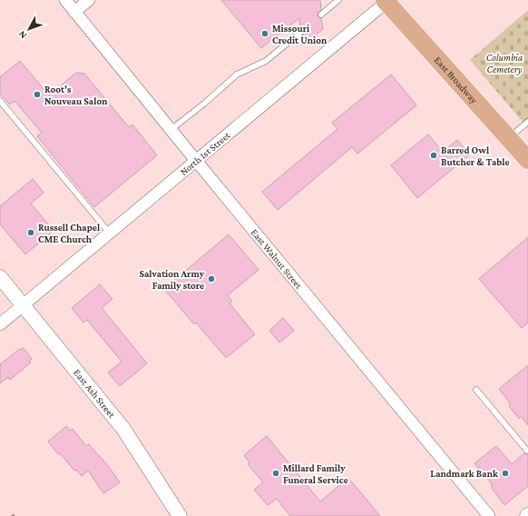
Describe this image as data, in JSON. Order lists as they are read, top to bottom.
{
  "streets": {
    "main road": ["East Broadway"],
    "street": ["North 1st Street", "East Walnut Street", "East Ash Street"]
  },
  "crossings": [
    ["East Broadway", "North 1st Street"],
    ["North 1st Street", "East Walnut Street"],
    ["North 1st Street", "East Ash Street"]
  ],
  "parks": ["Columbia Cemetery"],
  "places": [
    "Missouri Credit Union",
    "Root's Nouveau Salon",
    "Barred Owl Butcher & Table",
    "Russell Chapel CME Church",
    "Salvation Army Family store",
    "Millard Family Funeral Service",
    "Landmark Bank"
  ],
  "north": "bottom left"
}
